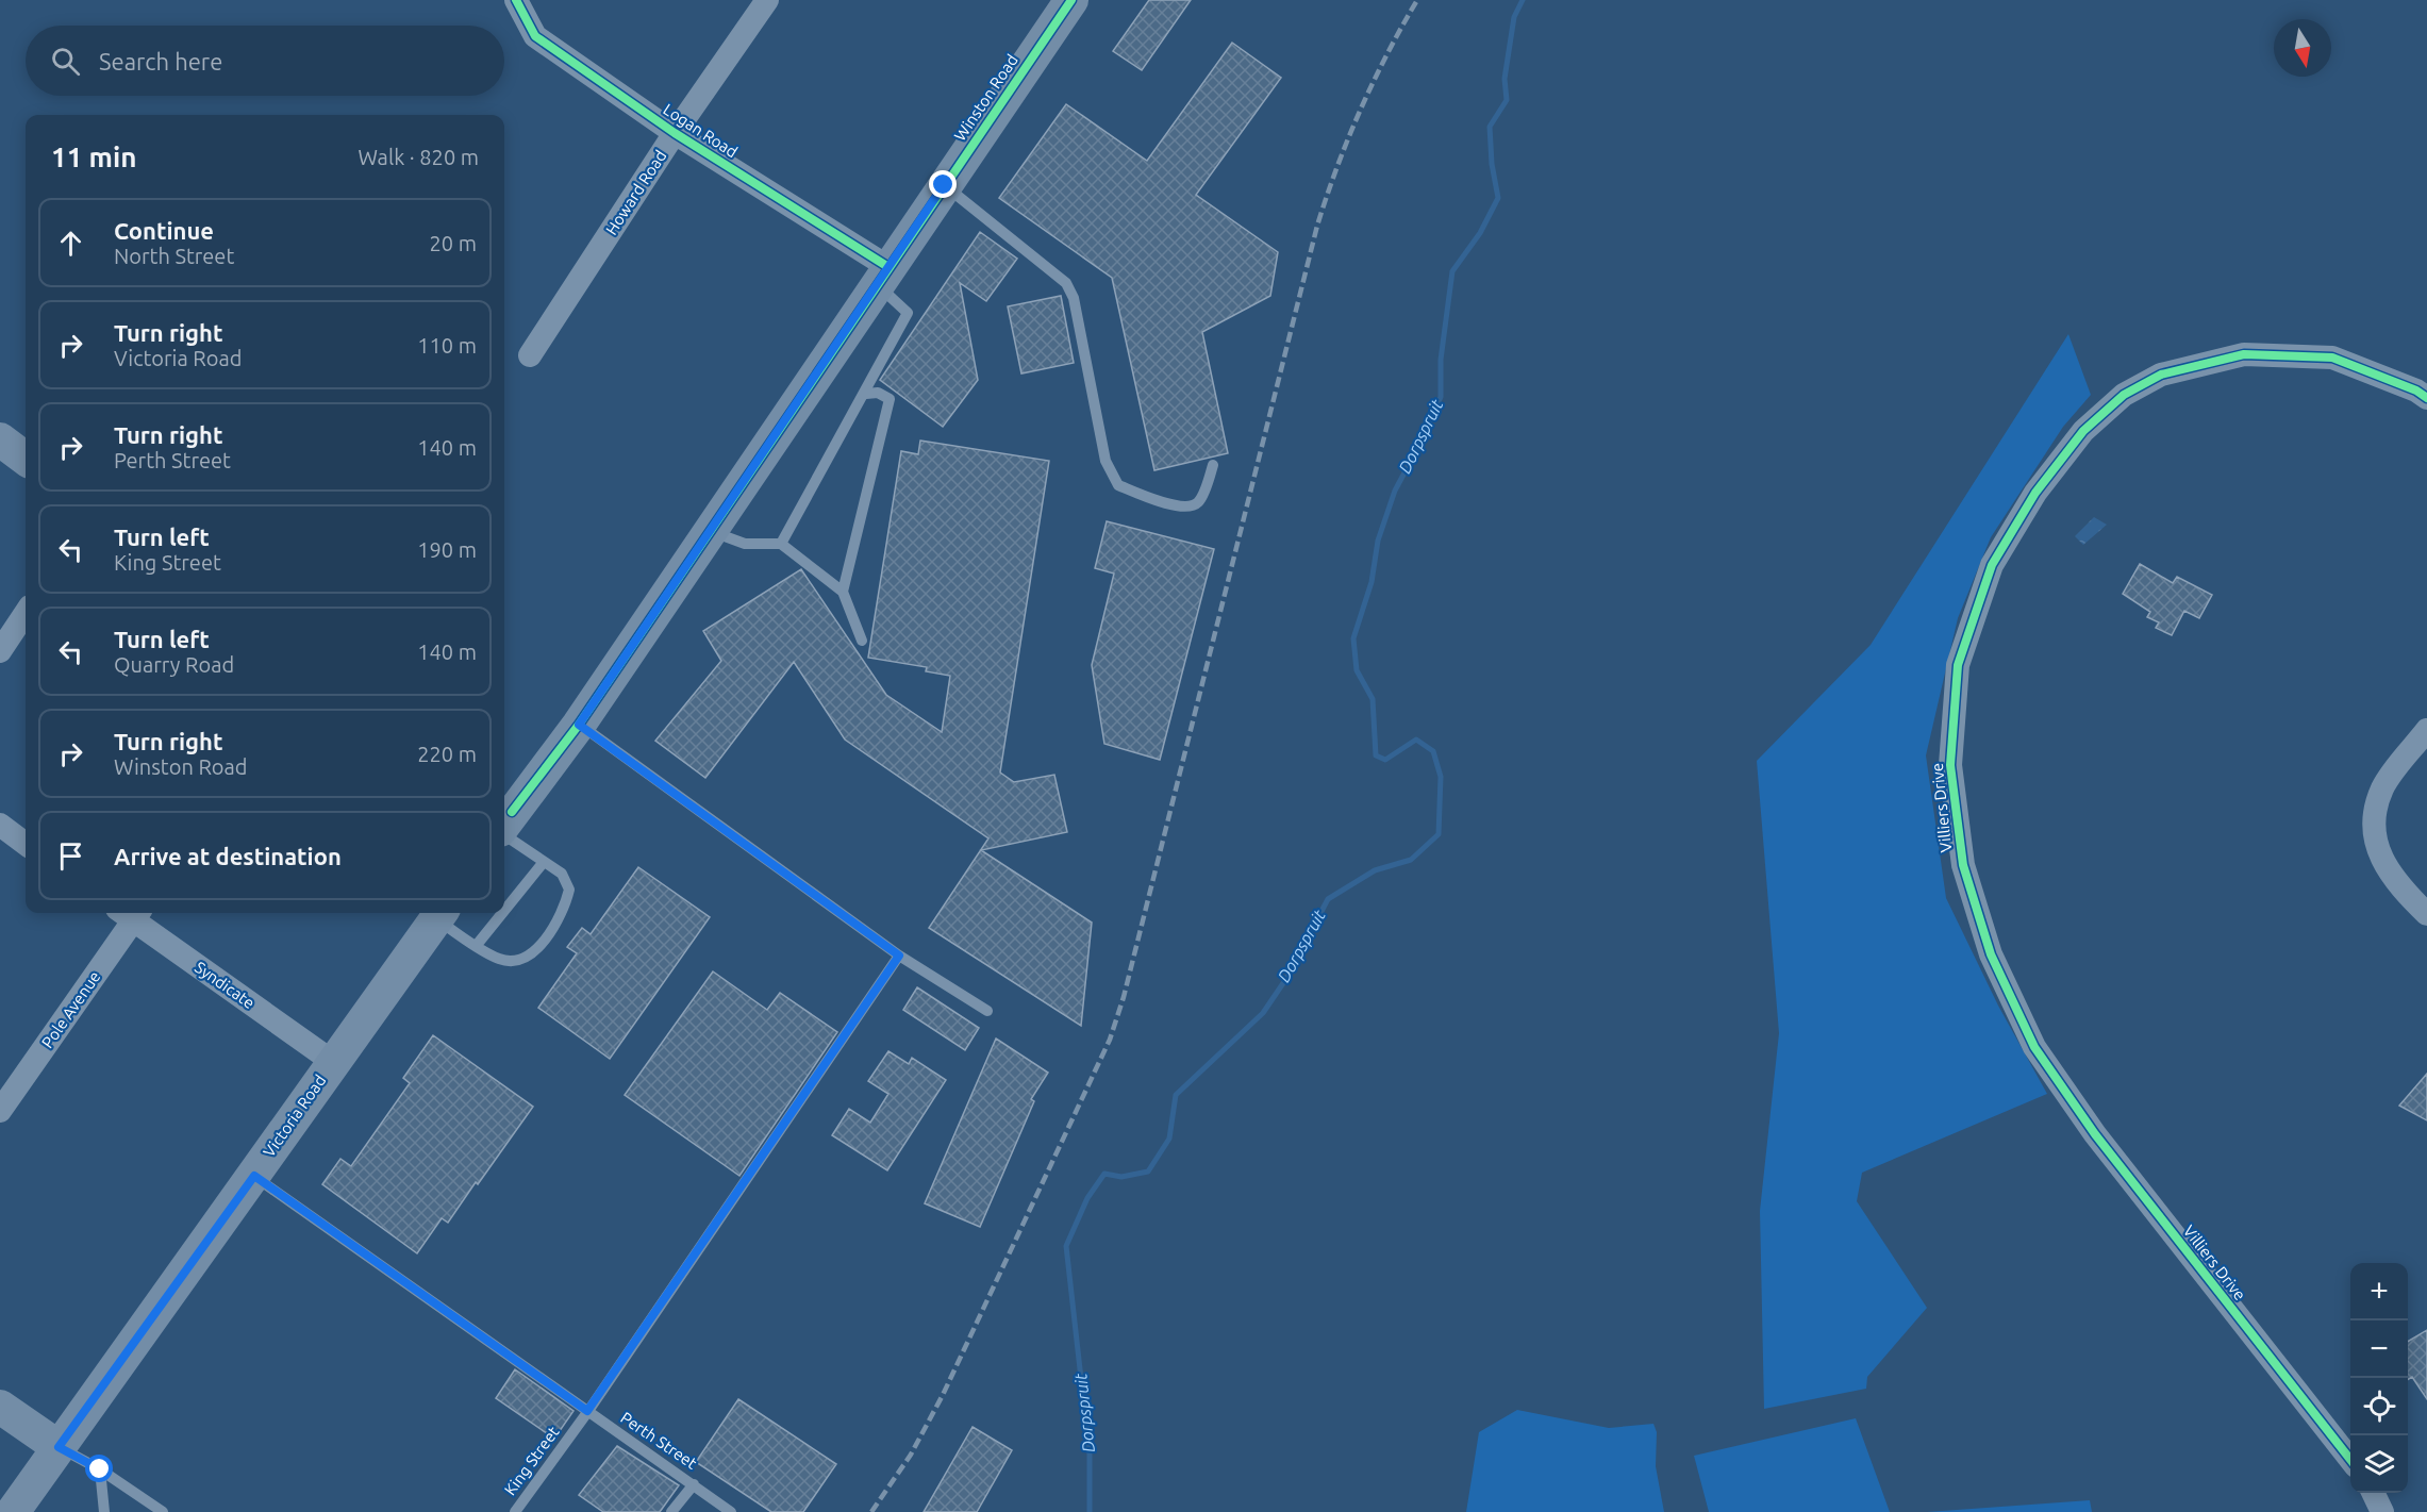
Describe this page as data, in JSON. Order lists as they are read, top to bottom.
{
  "streets": {
    "street": [
      "Winston Road",
      "Logan Road",
      "Howard Road",
      "Villiers Drive",
      "Syndicate",
      "Pole Avenue",
      "Victoria Road"
    ],
    "lane": ["Perth Street", "King Street"]
  },
  "crossings": [
    ["Winston Road", "Logan Road"],
    ["Logan Road", "Howard Road"],
    ["Syndicate", "Victoria Road"],
    ["Victoria Road", "Perth Street"],
    ["Perth Street", "King Street"]
  ],
  "water": ["Dorpspruit"],
  "north": "bottom",
  "page": {
    "search": "Search here",
    "heading": ["11 min", "Walk · 820 m"],
    "list": [
      ["Continue", "North Street", "20 m"],
      ["Turn right", "Victoria Road", "110 m"],
      ["Turn right", "Perth Street", "140 m"],
      ["Turn left", "King Street", "190 m"],
      ["Turn left", "Quarry Road", "140 m"],
      ["Turn right", "Winston Road", "220 m"],
      "Arrive at destination"
    ],
    "map_buttons": ["+", "−"]
  }
}
